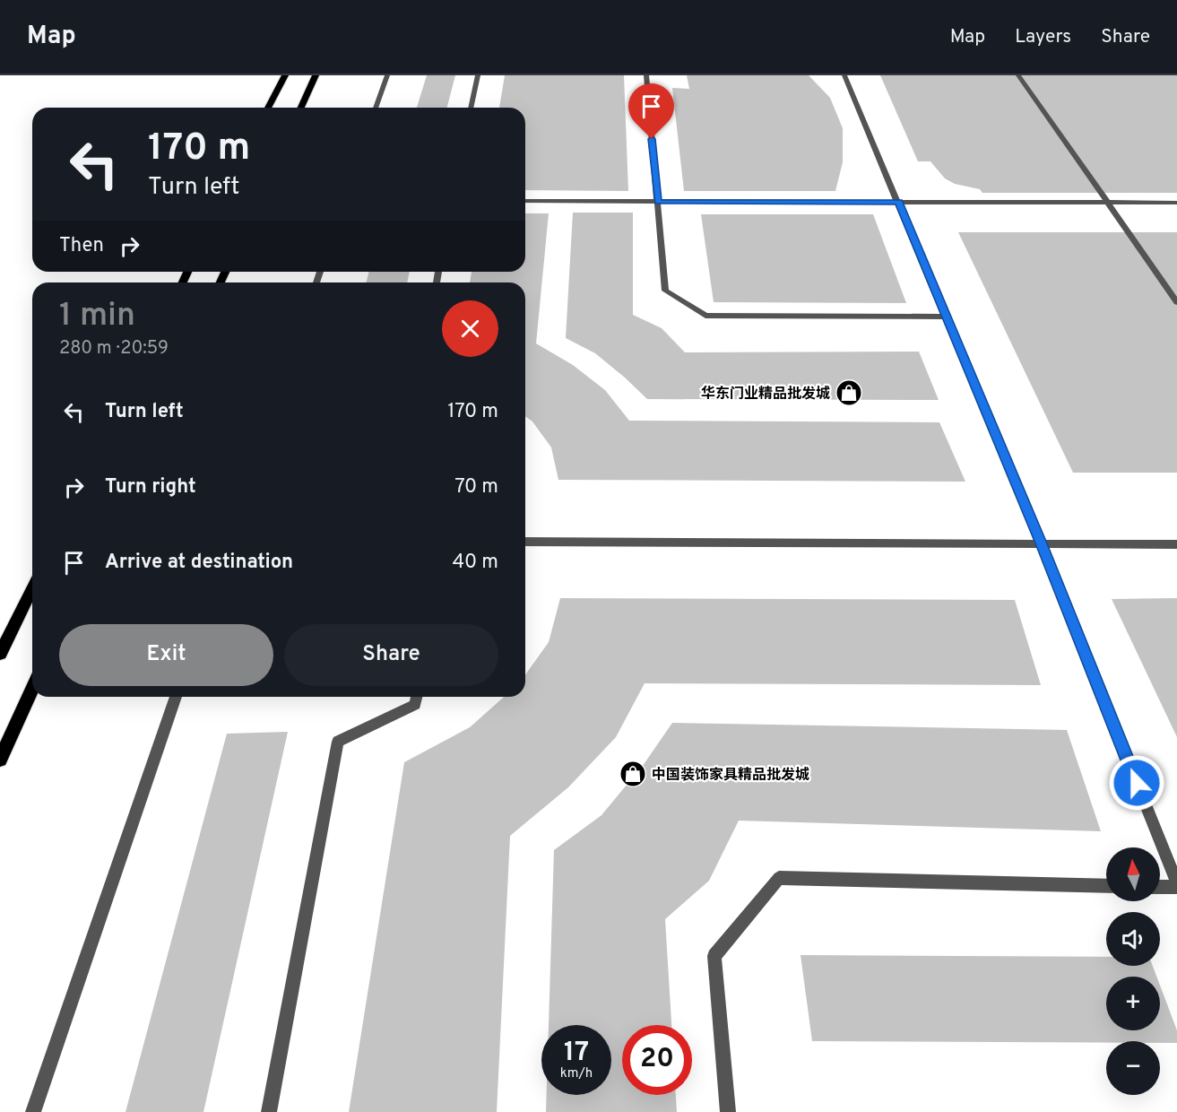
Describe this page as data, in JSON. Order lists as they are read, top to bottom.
{
  "places": {
    "shop": ["华东门业精品批发城", "中国装饰家具精品批发城"]
  },
  "north": "top",
  "page": {
    "header": "Map",
    "nav": ["Map", "Layers", "Share"],
    "turn": ["170 m", "Turn left"],
    "then": "Then",
    "heading": ["1 min", "280 m · 20:59"],
    "list": [
      {
        "name": "Turn left",
        "value": "170 m"
      },
      {
        "name": "Turn right",
        "value": "70 m"
      },
      {
        "name": "Arrive at destination",
        "value": "40 m"
      }
    ],
    "buttons": ["Exit", "Share"],
    "map_buttons": ["+", "−"],
    "speed": "17 km/h",
    "limit": "20"
  }
}
